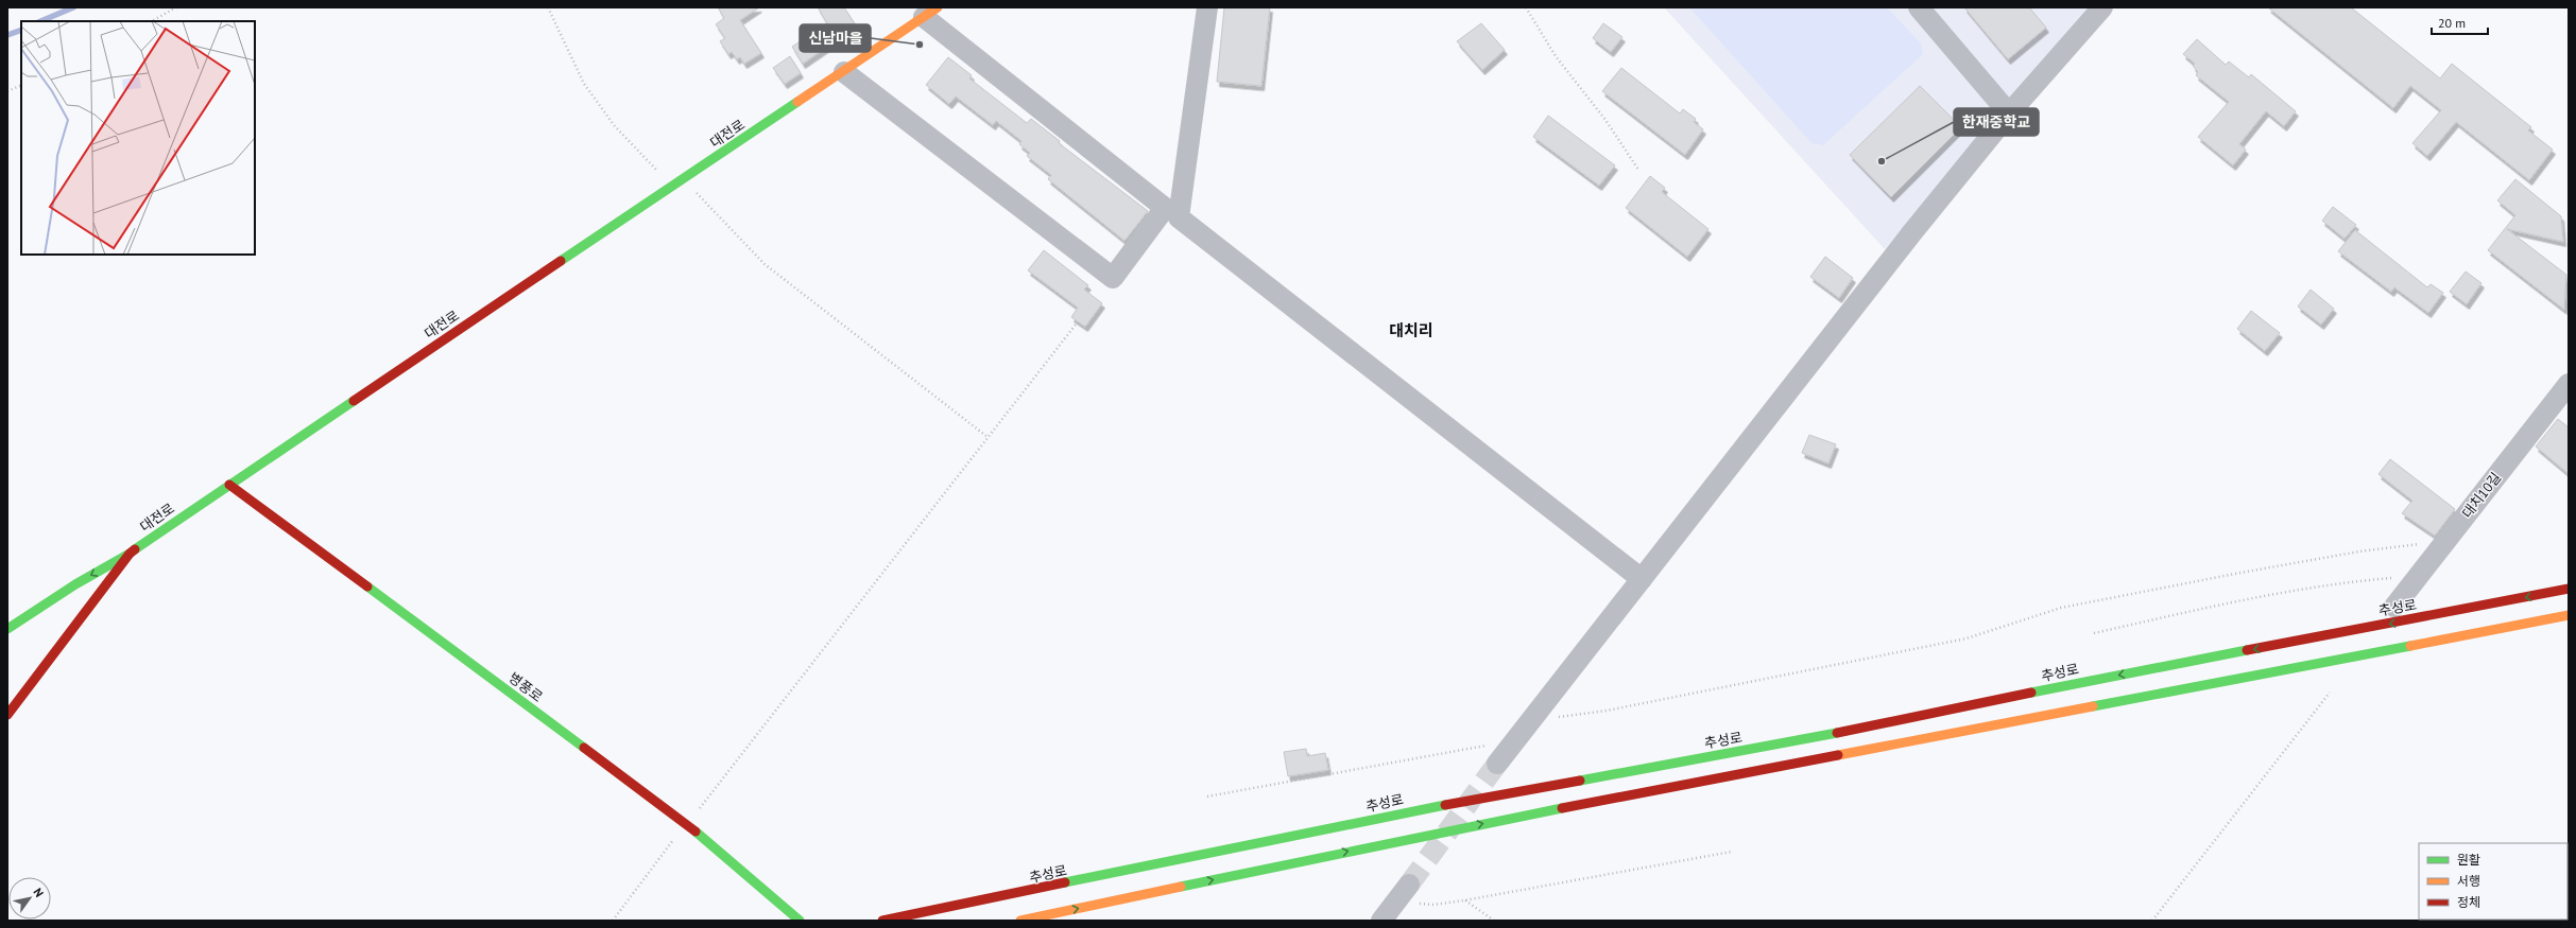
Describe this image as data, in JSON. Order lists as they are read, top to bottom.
{
  "streets": {
    "main road": ["대전로", "추성로", "병풍로"],
    "street": ["대치10길"]
  },
  "crossings": [
    ["대전로", "병풍로"]
  ],
  "districts": ["대치리"],
  "places": ["신남마을", "한재중학교"],
  "legend": ["원활", "서행", "정체"],
  "scale_bar": "20 m",
  "north": "top right"
}
